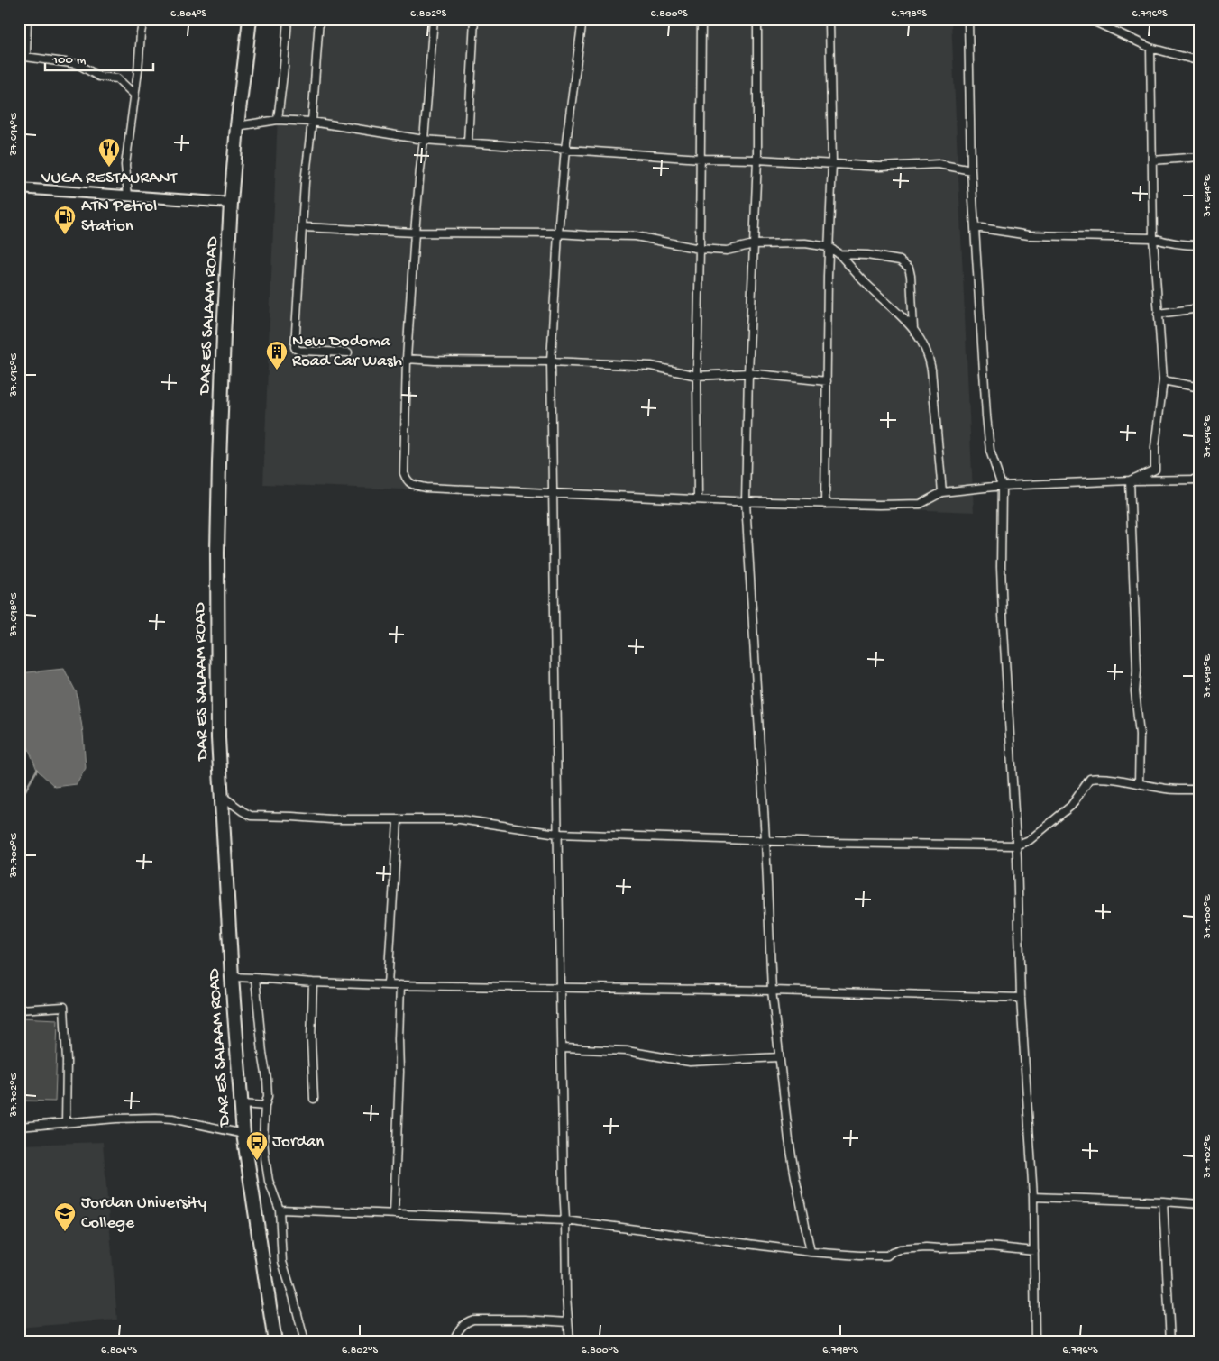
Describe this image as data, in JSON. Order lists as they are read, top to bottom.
{
  "streets": {
    "highway": ["DAR ES SALAAM ROAD"]
  },
  "places": {
    "restaurant": ["VUGA RESTAURANT"],
    "fuel station": ["ATN Petrol Station"],
    "building": ["New Dodoma Road Car Wash"],
    "bus stop": ["Jordan"],
    "school or university": ["Jordan University College"]
  },
  "scale_bar": "100 m",
  "coordinates": [
    "6.804°S",
    "6.802°S",
    "6.800°S",
    "6.798°S",
    "6.796°S",
    "37.694°E",
    "37.696°E",
    "37.698°E",
    "37.700°E",
    "37.702°E"
  ]
}
